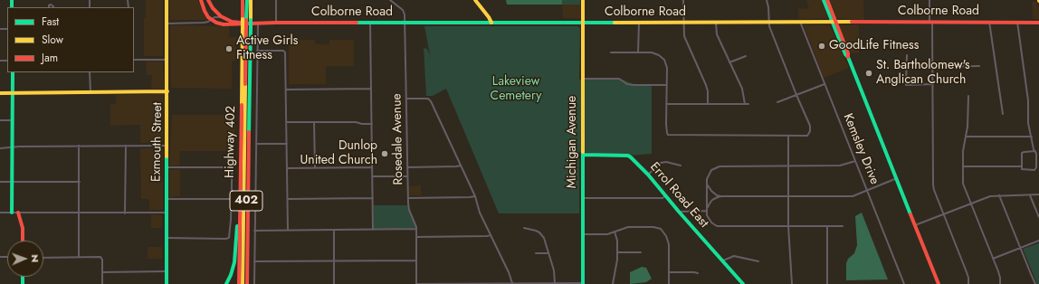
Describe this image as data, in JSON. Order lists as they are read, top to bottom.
{
  "streets": {
    "main road": [
      "Colborne Road",
      "Exmouth Street",
      "Highway 402",
      "Michigan Avenue",
      "Errol Road East",
      "402"
    ],
    "street": ["Rosedale Avenue", "Kemsley Drive"]
  },
  "crossings": [
    ["Colborne Road", "Rosedale Avenue"],
    ["Colborne Road", "Exmouth Street"],
    ["Colborne Road", "Highway 402"],
    ["Colborne Road", "Michigan Avenue"],
    ["Colborne Road", "Kemsley Drive"],
    ["Michigan Avenue", "Errol Road East"]
  ],
  "parks": ["Lakeview Cemetery"],
  "places": [
    "GoodLife Fitness",
    "Active Girls Fitness",
    "St. Bartholomew's Anglican Church",
    "Dunlop United Church"
  ],
  "legend": ["Fast", "Slow", "Jam"],
  "north": "right"
}
